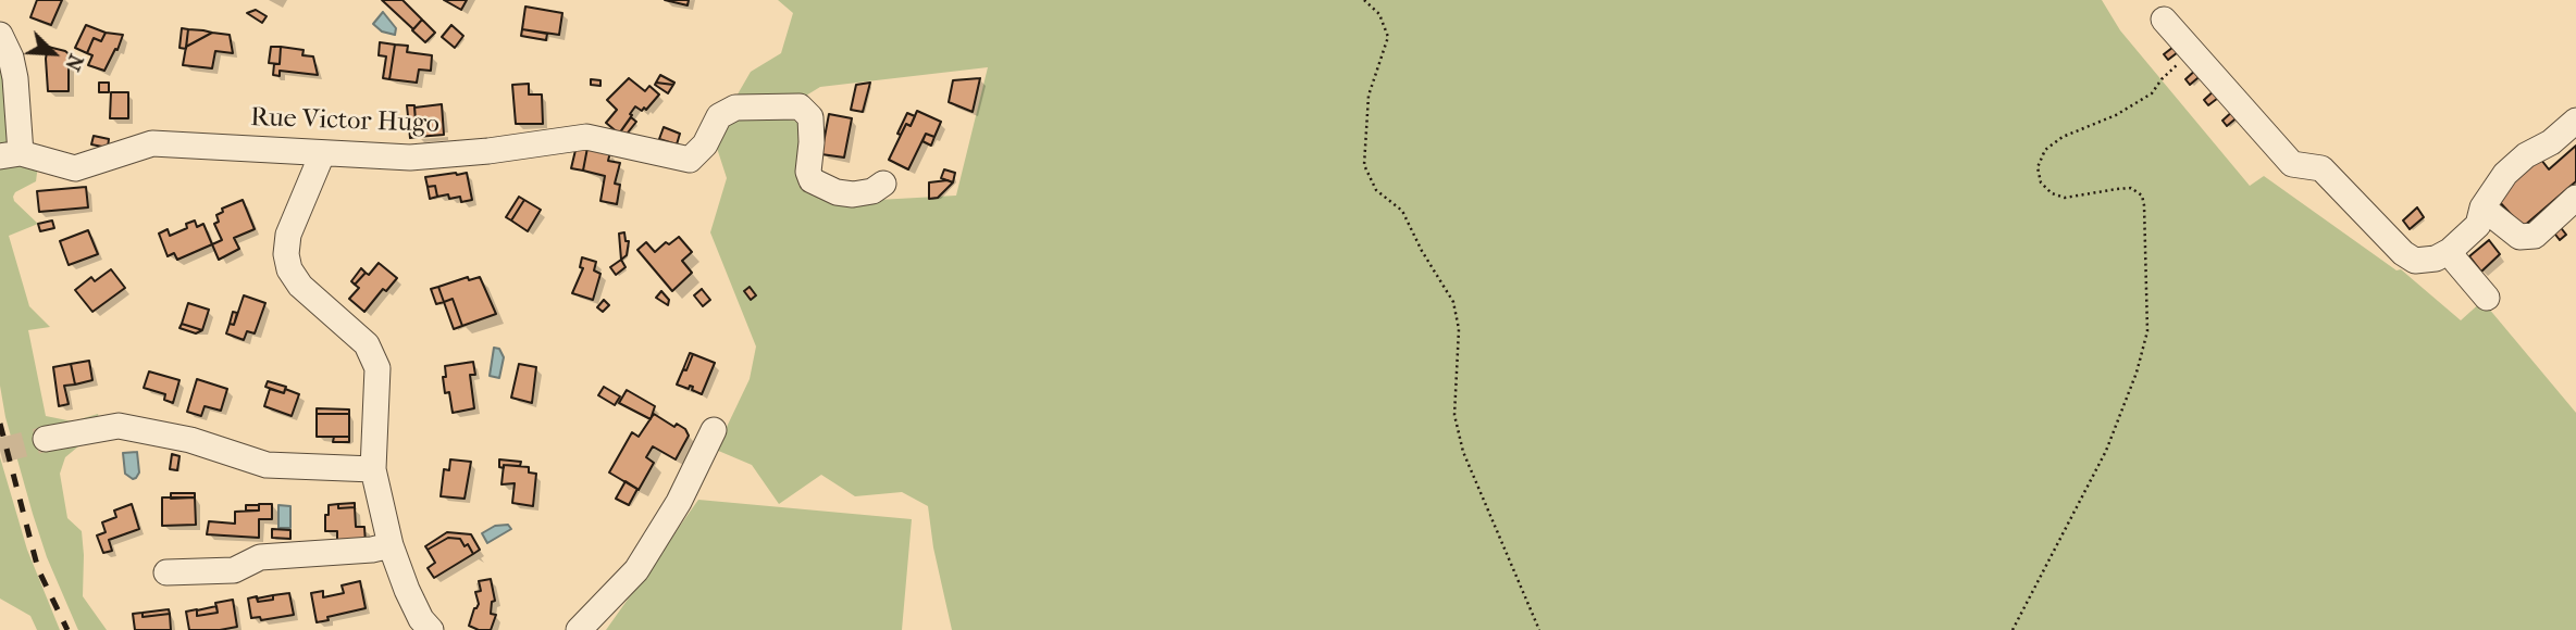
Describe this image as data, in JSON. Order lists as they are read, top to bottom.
{
  "streets": {
    "street": ["Rue Victor Hugo"]
  },
  "north": "bottom right"
}
